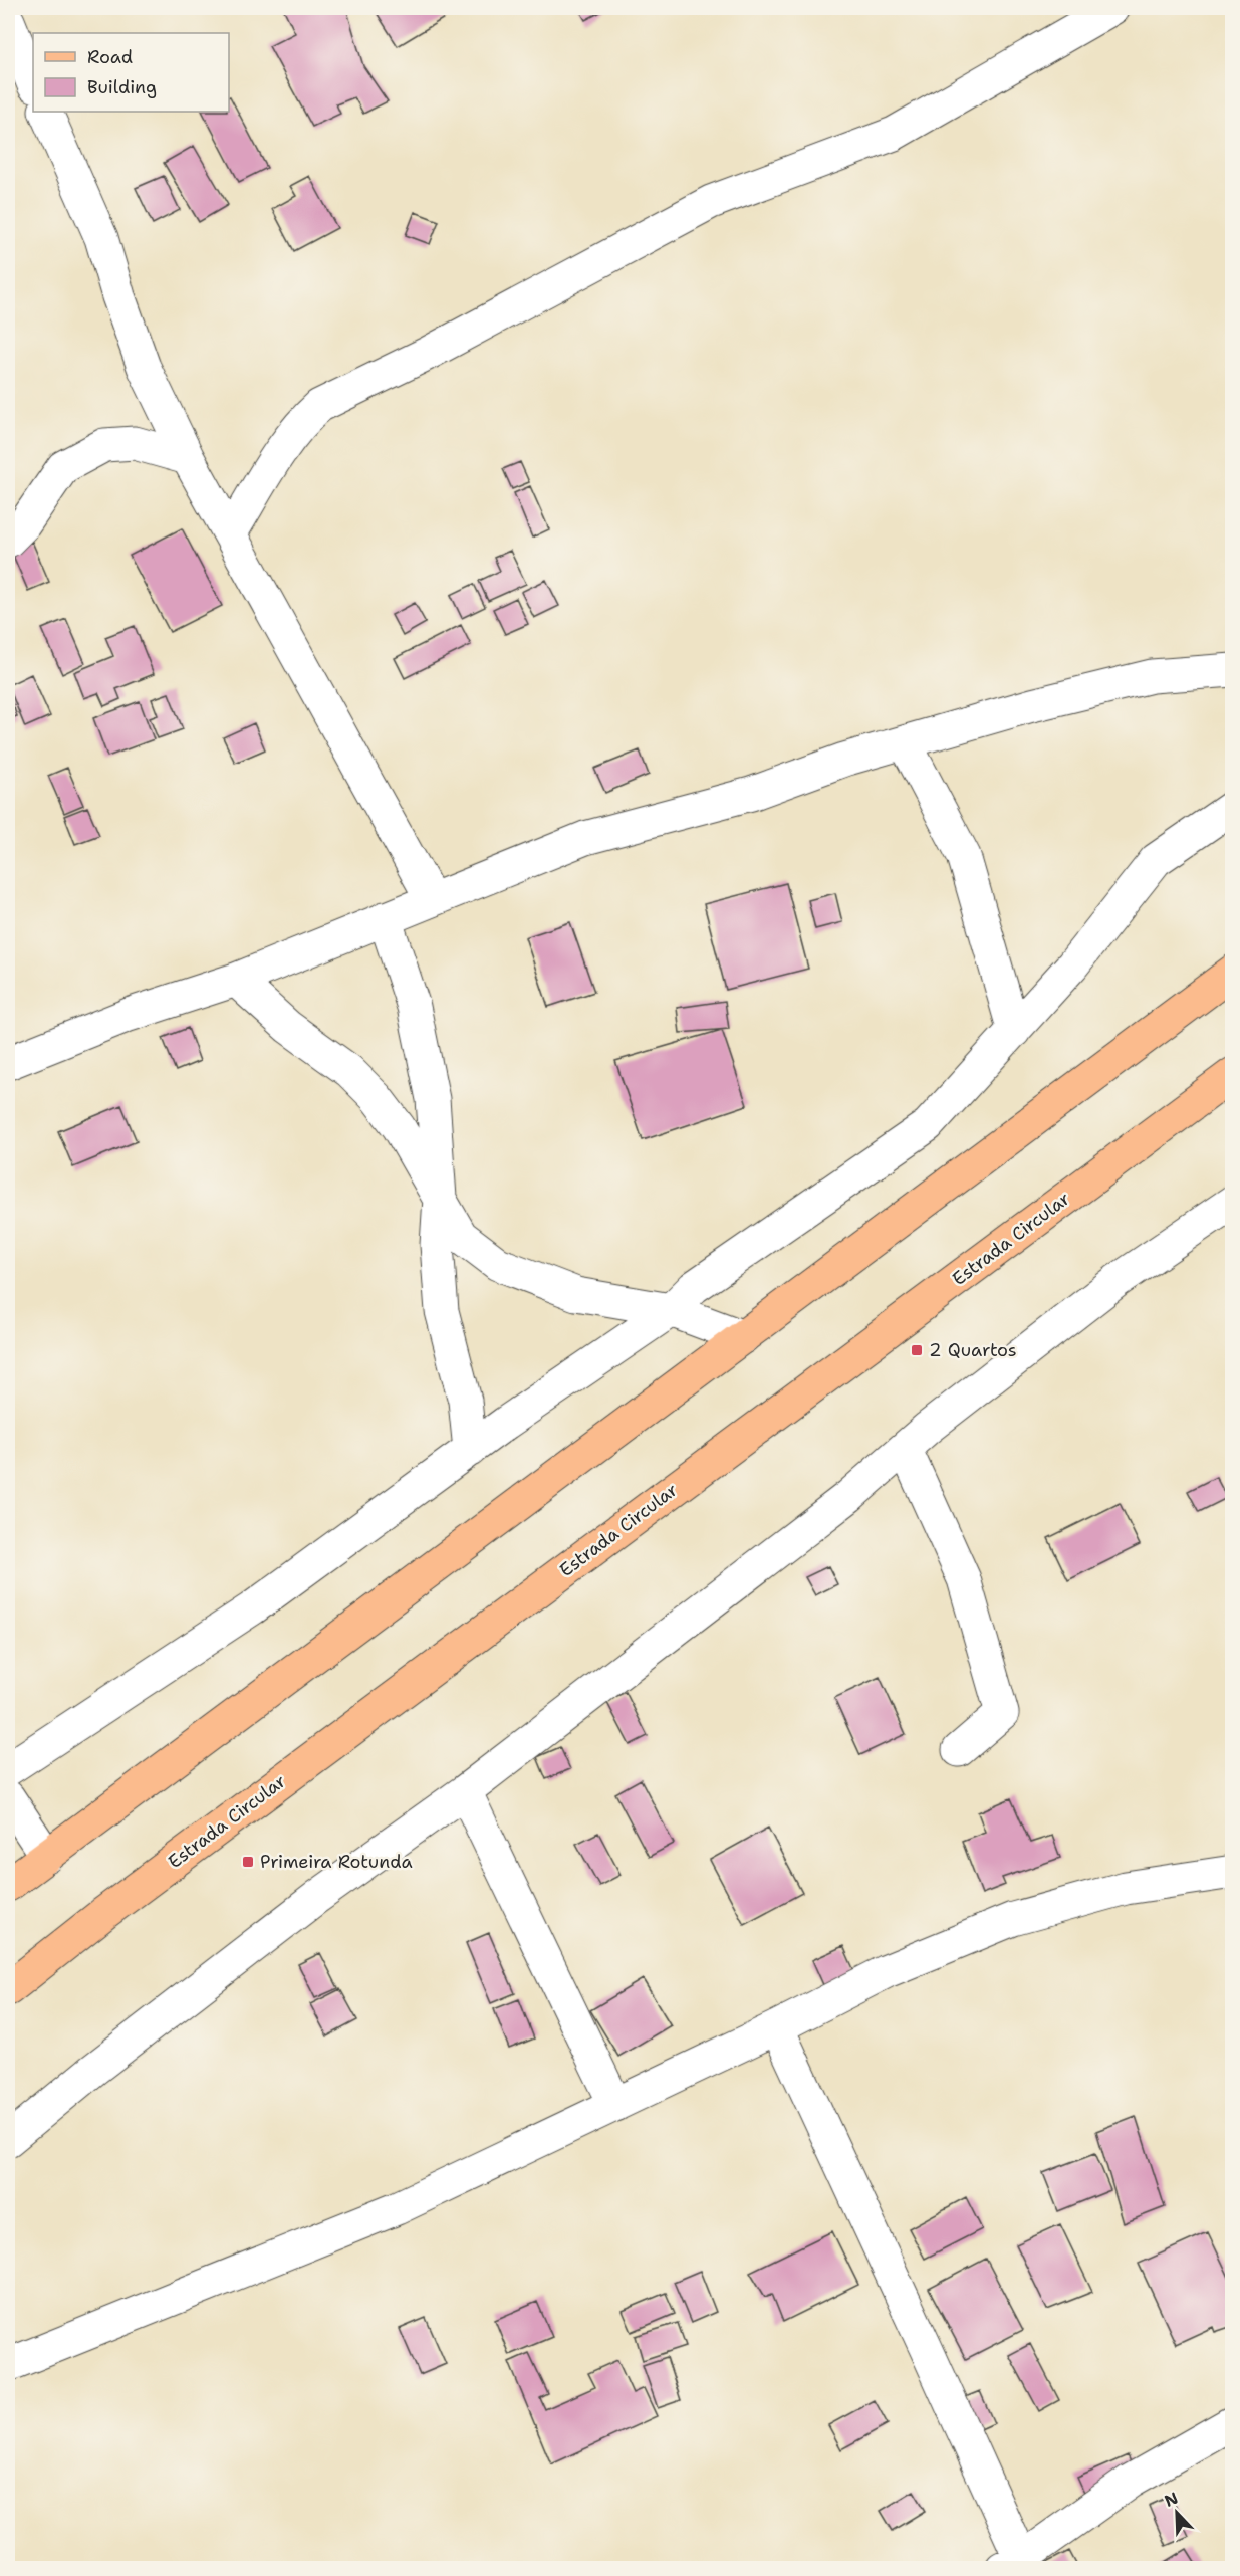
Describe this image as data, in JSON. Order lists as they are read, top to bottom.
{
  "streets": {
    "main road": ["Estrada Circular"]
  },
  "places": {
    "transit": ["2 Quartos", "Primeira Rotunda"]
  },
  "legend": ["Road", "Building"],
  "north": "top left"
}
